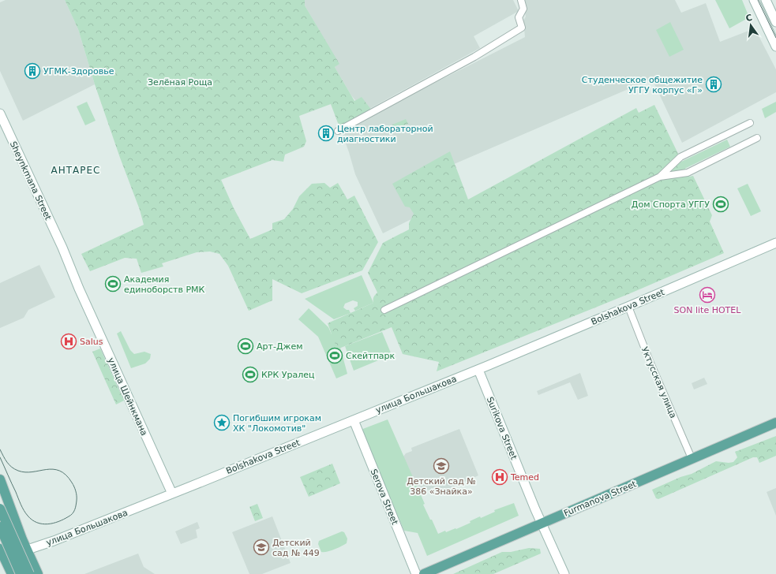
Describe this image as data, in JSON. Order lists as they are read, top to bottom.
{
  "streets": {
    "main road": ["Furmanova Street"],
    "street": [
      "Bolshakova Street",
      "Уктусская улица",
      "улица Большакова",
      "улица Шейнкмана",
      "Surikova Street",
      "Serova Street"
    ]
  },
  "crossings": [
    ["Bolshakova Street", "Уктусская улица"],
    ["Bolshakova Street", "улица Большакова"],
    ["Bolshakova Street", "улица Шейнкмана"],
    ["Bolshakova Street", "Surikova Street"],
    ["Bolshakova Street", "Serova Street"],
    ["Уктусская улица", "Furmanova Street"],
    ["улица Большакова", "улица Шейнкмана"],
    ["улица Большакова", "Surikova Street"],
    ["улица Большакова", "Serova Street"],
    ["Surikova Street", "Furmanova Street"]
  ],
  "districts": ["АНТАРЕС"],
  "parks": ["Зелёная Роща"],
  "places": {
    "building": ["УГМК-Здоровье", "Студенческое общежитие УГГУ корпус «Г»", "Центр лабораторной диагностики"],
    "sports": [
      "Дом Спорта УГГУ",
      "Академия единоборств РМК",
      "Арт-Джем",
      "Скейтпарк",
      "КРК Уралец"
    ],
    "hotel": ["SON lite HOTEL"],
    "hospital": ["Salus", "Temed"],
    "place": ["Погибшим игрокам ХК \"Локомотив\""],
    "school or university": ["Детский сад № 386 «Знайка»", "Детский сад № 449"]
  },
  "north": "top"
}
